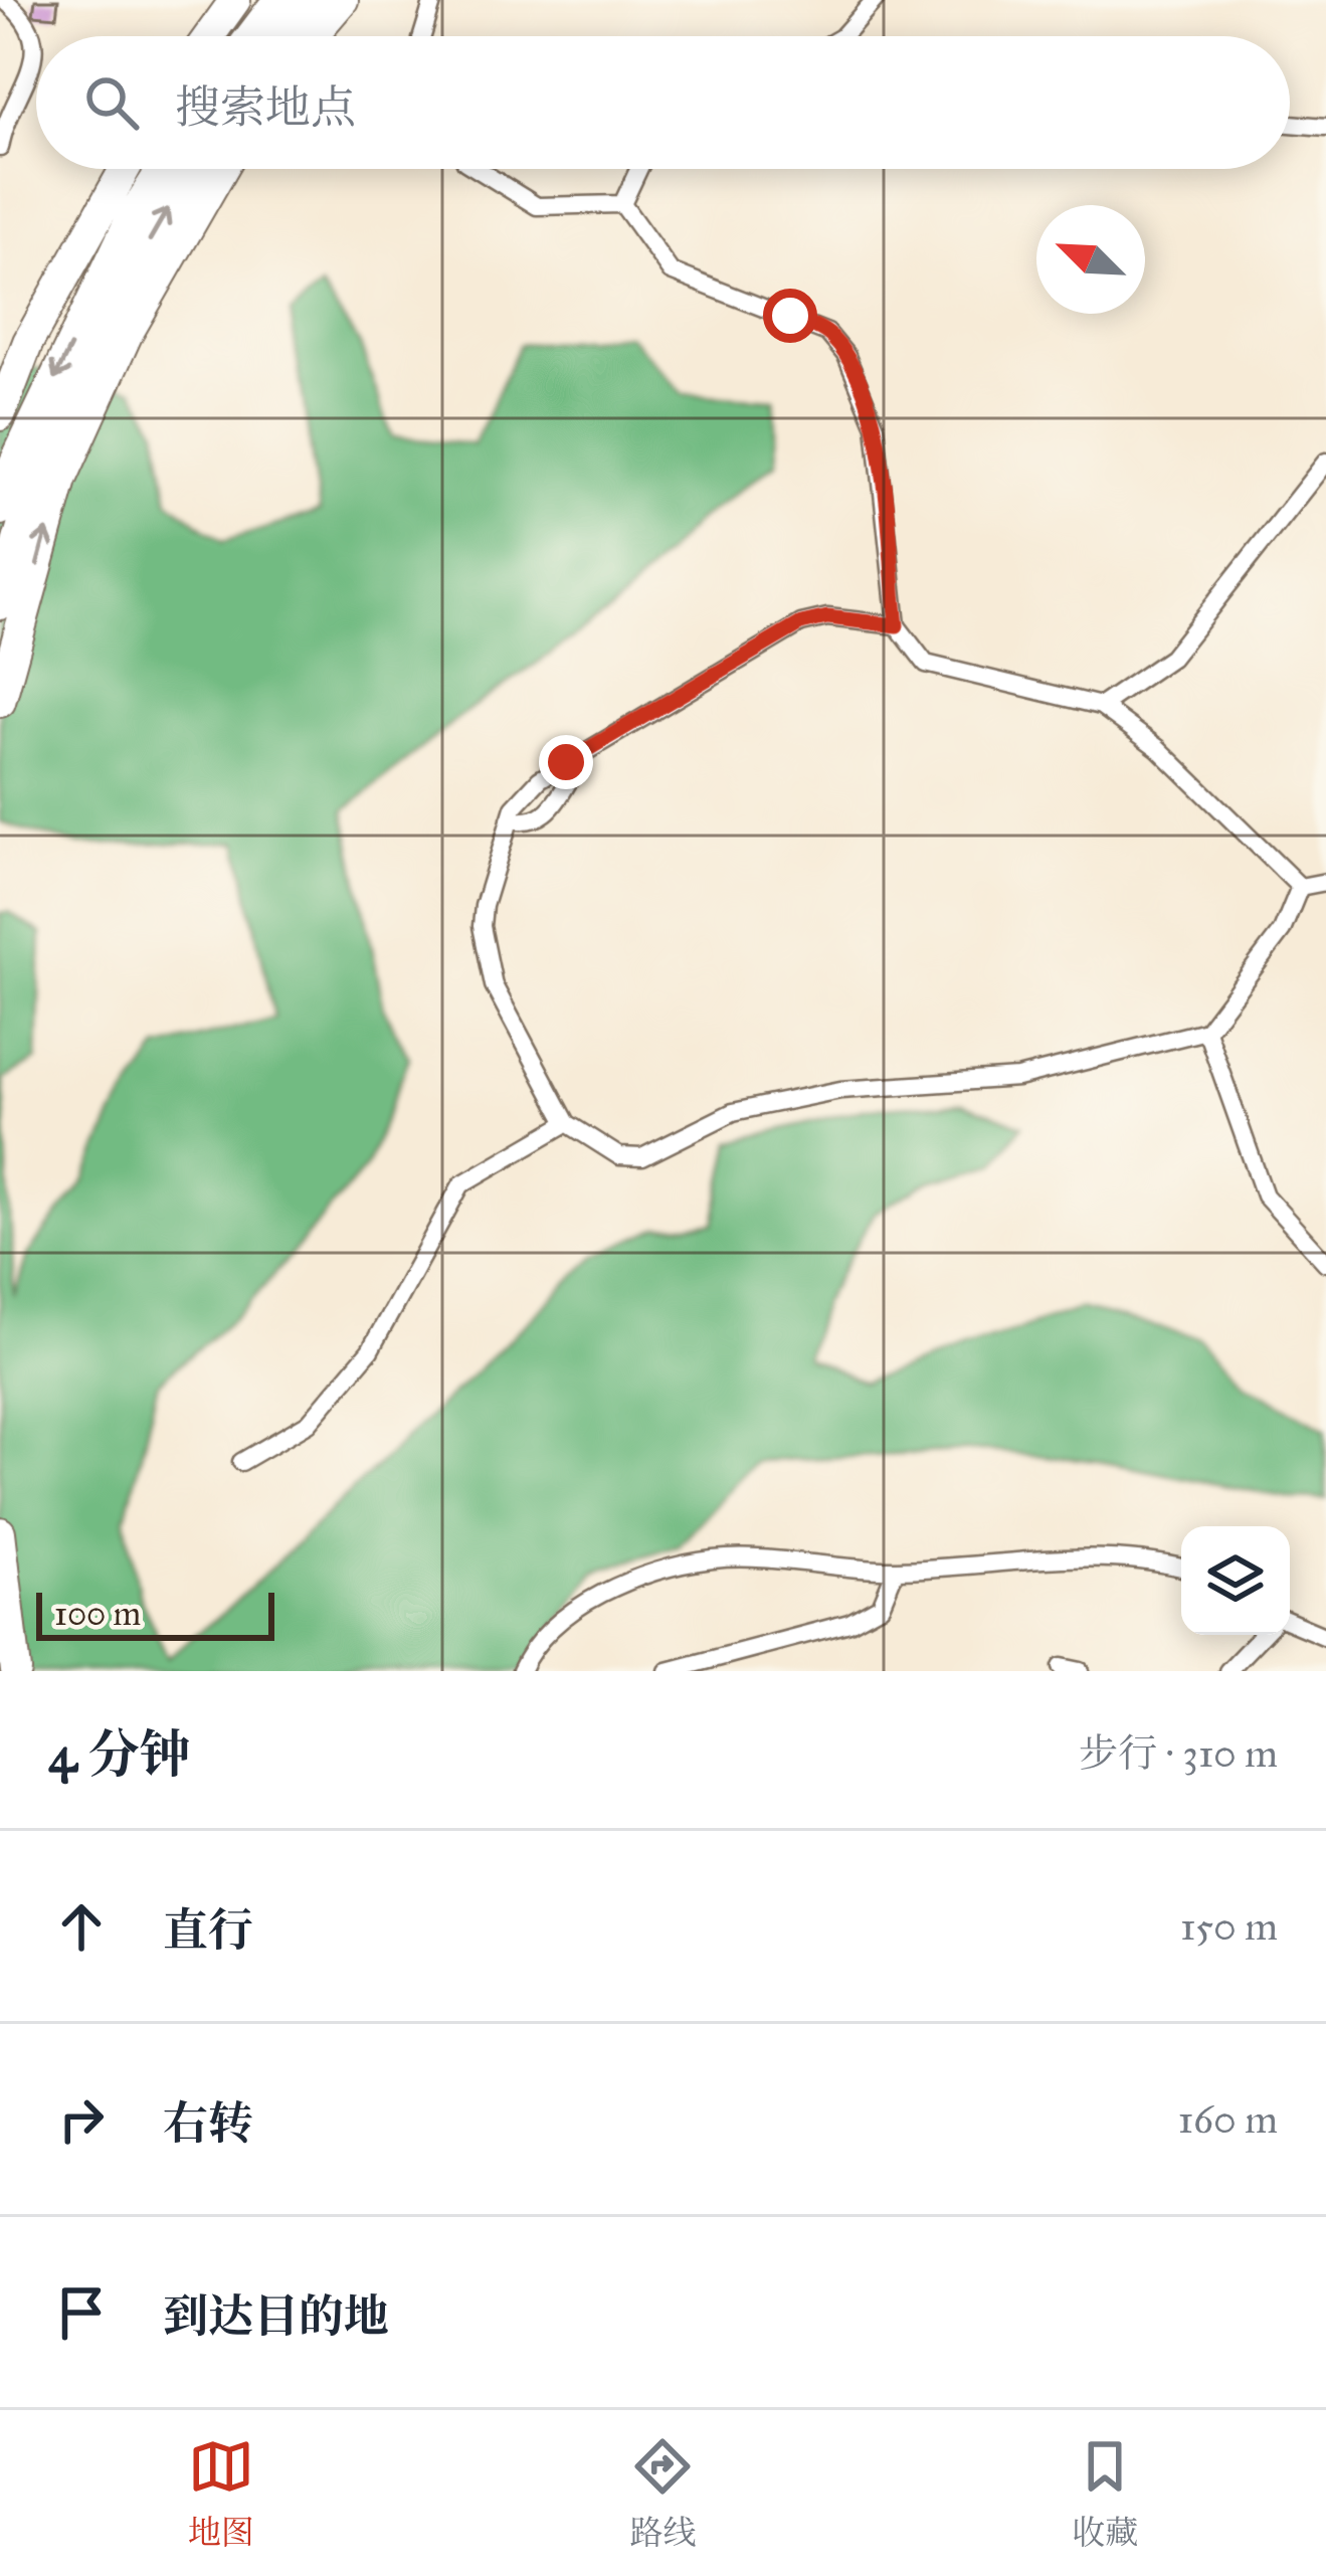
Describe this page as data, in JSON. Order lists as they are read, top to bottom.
{
  "scale_bar": "100 m",
  "north": "top left",
  "page": {
    "search": "搜索地点",
    "scale": "100 m",
    "heading": ["4 分钟", "步行 · 310 m"],
    "list": [
      ["直行", "150 m"],
      ["右转", "160 m"],
      "到达目的地"
    ],
    "nav": ["地图", "路线", "收藏"]
  }
}
